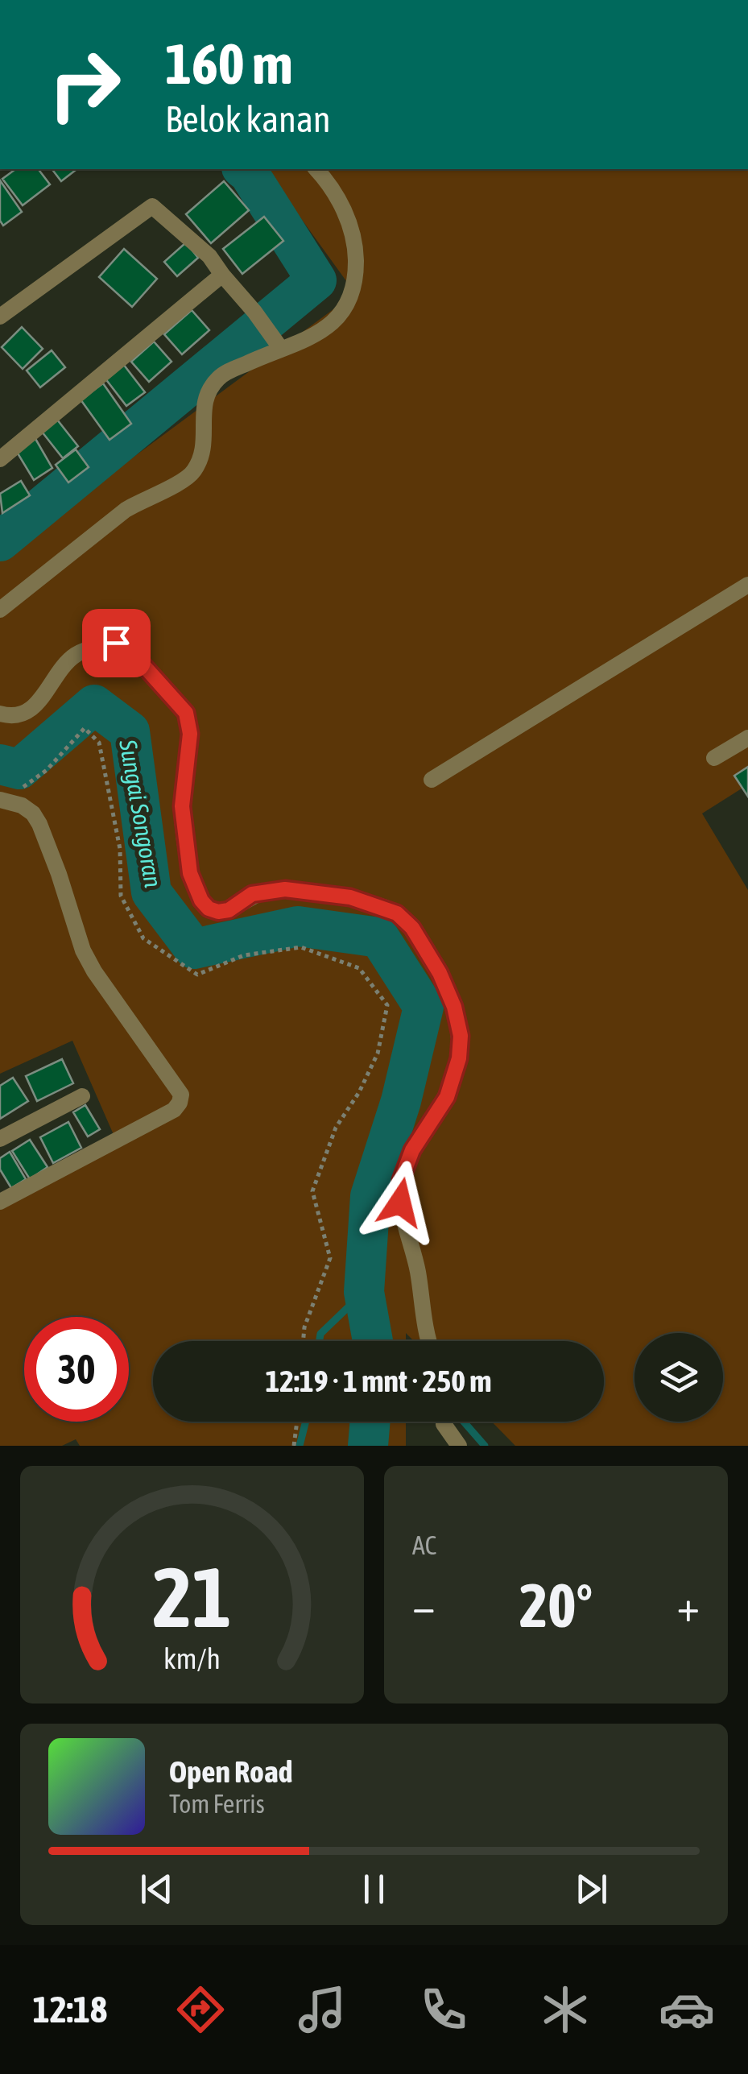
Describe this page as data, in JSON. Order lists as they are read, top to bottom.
{
  "water": ["Sungai Songoran"],
  "page": {
    "turn": ["160 m", "Belok kanan"],
    "limit": "30",
    "trip": "12:19 · 1 mnt · 250 m",
    "tile": "AC",
    "heat": ["−", "20°", "+"],
    "song": ["Open Road", "Tom Ferris"],
    "tabs": "12:18",
    "gauge": ["21", "km/h"]
  }
}
